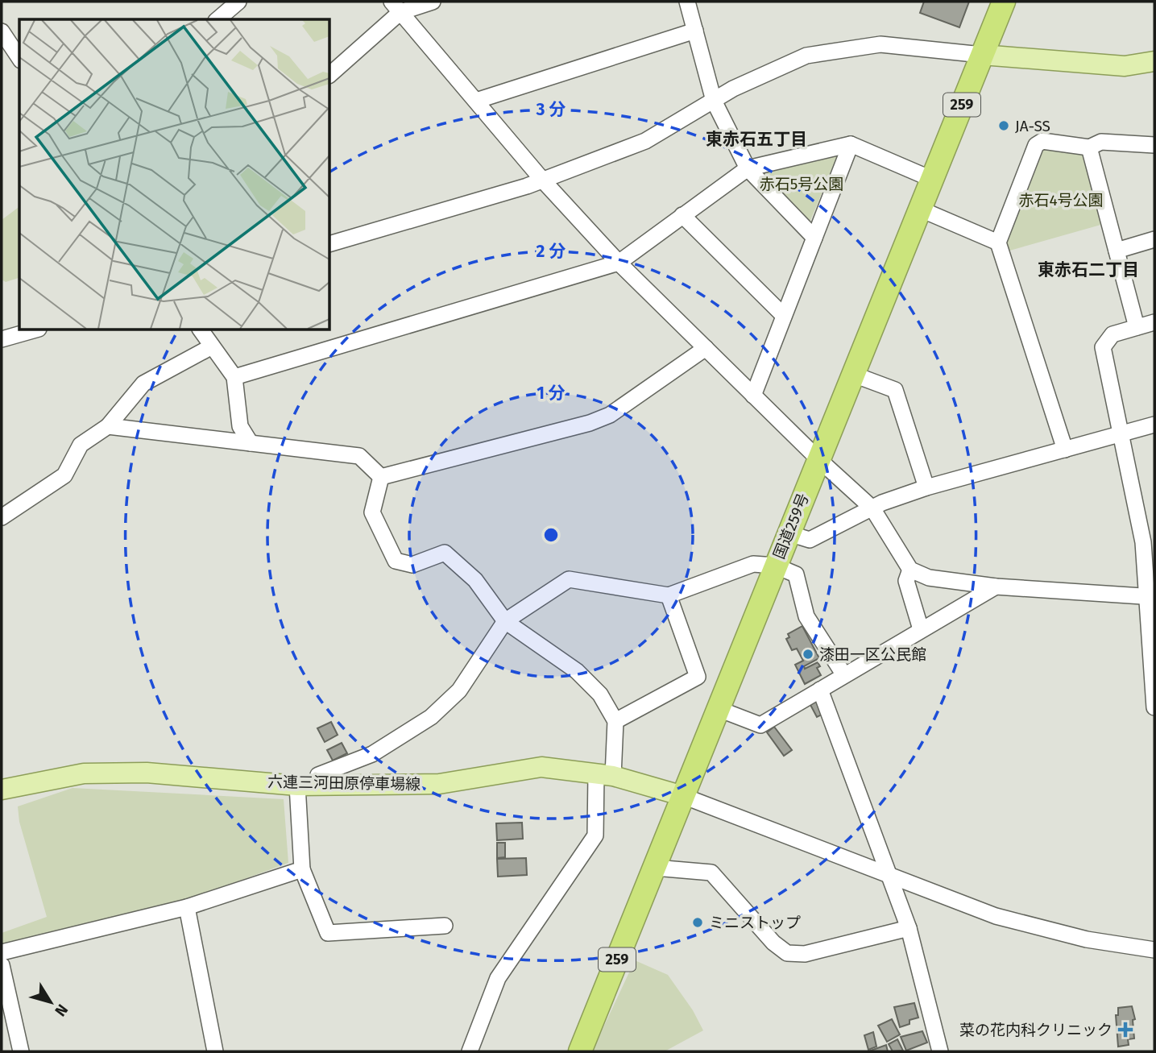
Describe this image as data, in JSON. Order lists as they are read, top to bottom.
{
  "streets": {
    "highway": ["259", "国道259号"],
    "main road": ["六連三河田原停車場線"]
  },
  "crossings": [
    ["国道259号", "六連三河田原停車場線"]
  ],
  "districts": ["東赤石五丁目", "東赤石二丁目"],
  "parks": ["赤石5号公園", "赤石4号公園"],
  "places": {
    "other": ["JA-SS", "漆田一区公民館", "ミニストップ"],
    "health": ["菜の花内科クリニック"]
  },
  "north": "bottom right",
  "rings": ["3 分", "2 分", "1 分"]
}
